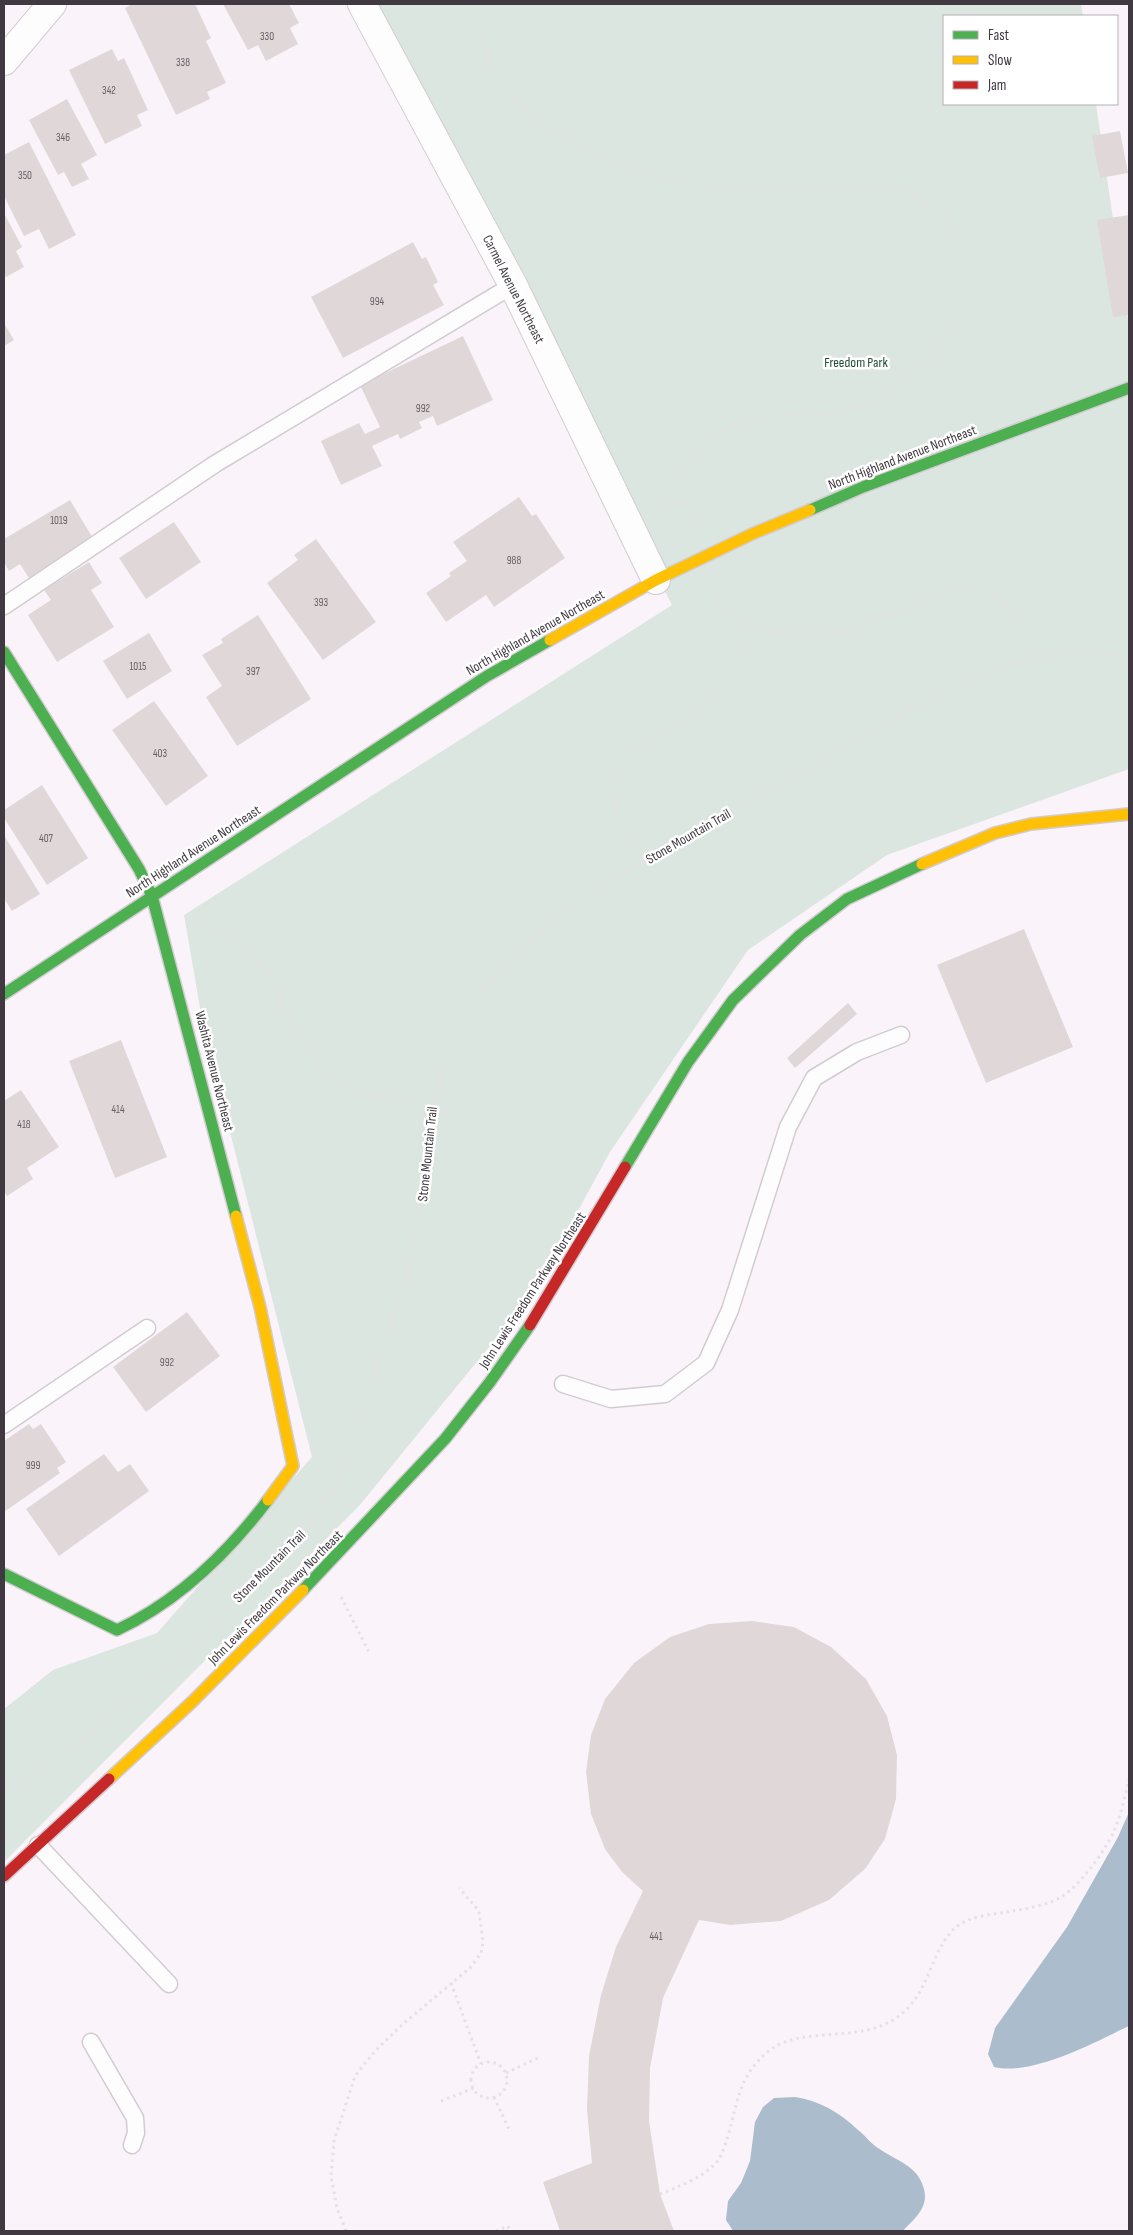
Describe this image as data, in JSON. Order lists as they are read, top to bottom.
{
  "streets": {
    "main road": ["North Highland Avenue Northeast", "Washita Avenue Northeast", "John Lewis Freedom Parkway Northeast"],
    "street": ["Carmel Avenue Northeast"],
    "path": ["Stone Mountain Trail"]
  },
  "crossings": [
    ["Carmel Avenue Northeast", "North Highland Avenue Northeast"],
    ["North Highland Avenue Northeast", "Washita Avenue Northeast"]
  ],
  "parks": ["Freedom Park"],
  "house_numbers": [
    "330",
    "338",
    "342",
    "346",
    "350",
    "994",
    "992",
    "1019",
    "988",
    "393",
    "1015",
    "397",
    "403",
    "407",
    "414",
    "418",
    "992",
    "999",
    "441"
  ],
  "legend": ["Fast", "Slow", "Jam"]
}
